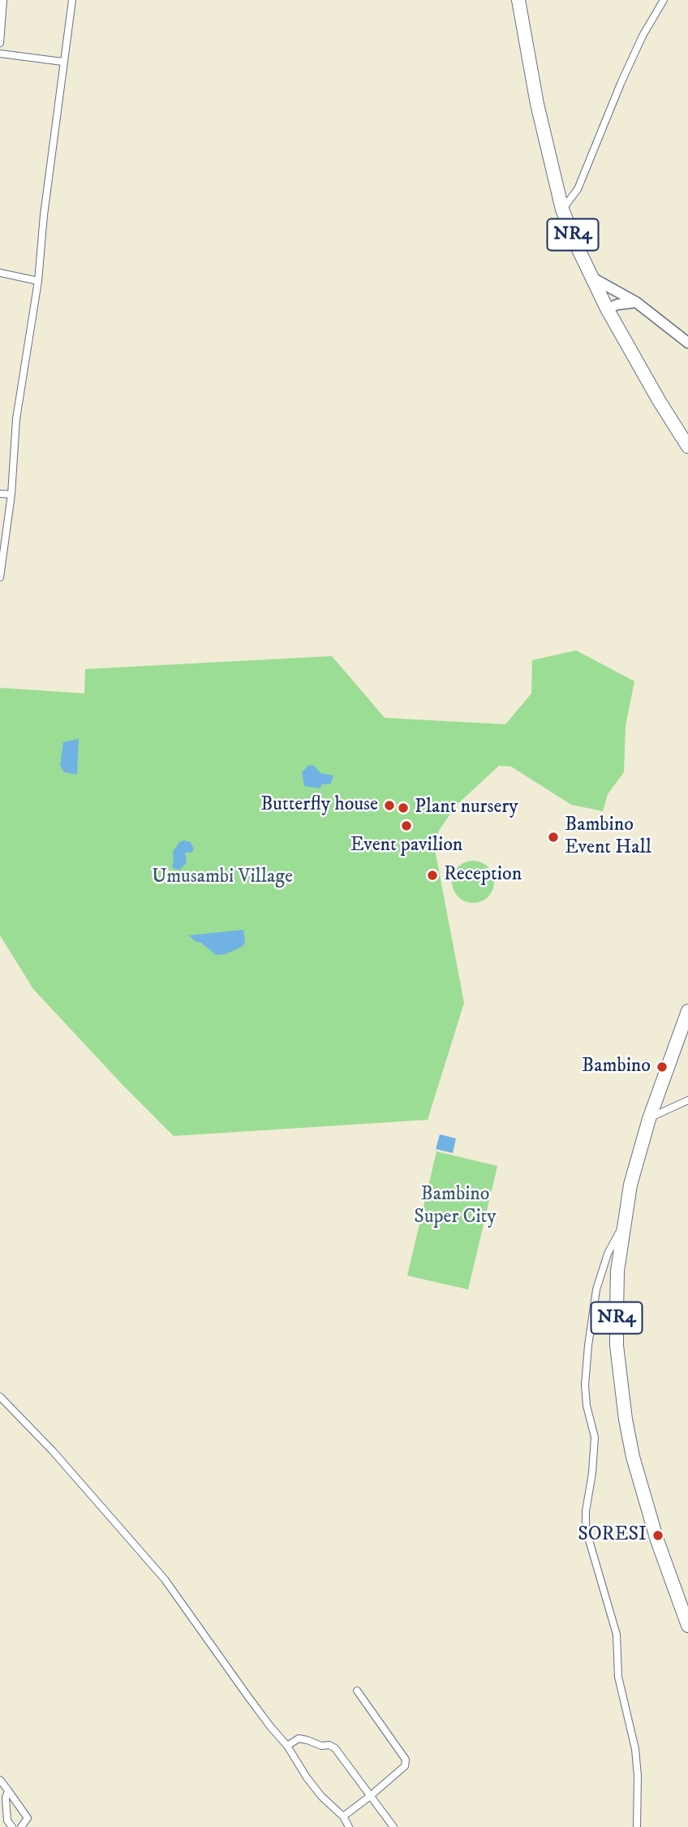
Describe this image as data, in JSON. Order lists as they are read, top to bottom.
{
  "streets": {
    "highway": ["NR4"]
  },
  "parks": ["Umusambi Village", "Bambino Super City"],
  "places": [
    "Butterfly house",
    "Plant nursery",
    "Event pavilion",
    "Bambino Event Hall",
    "Reception",
    "Bambino",
    "SORESI"
  ]
}
